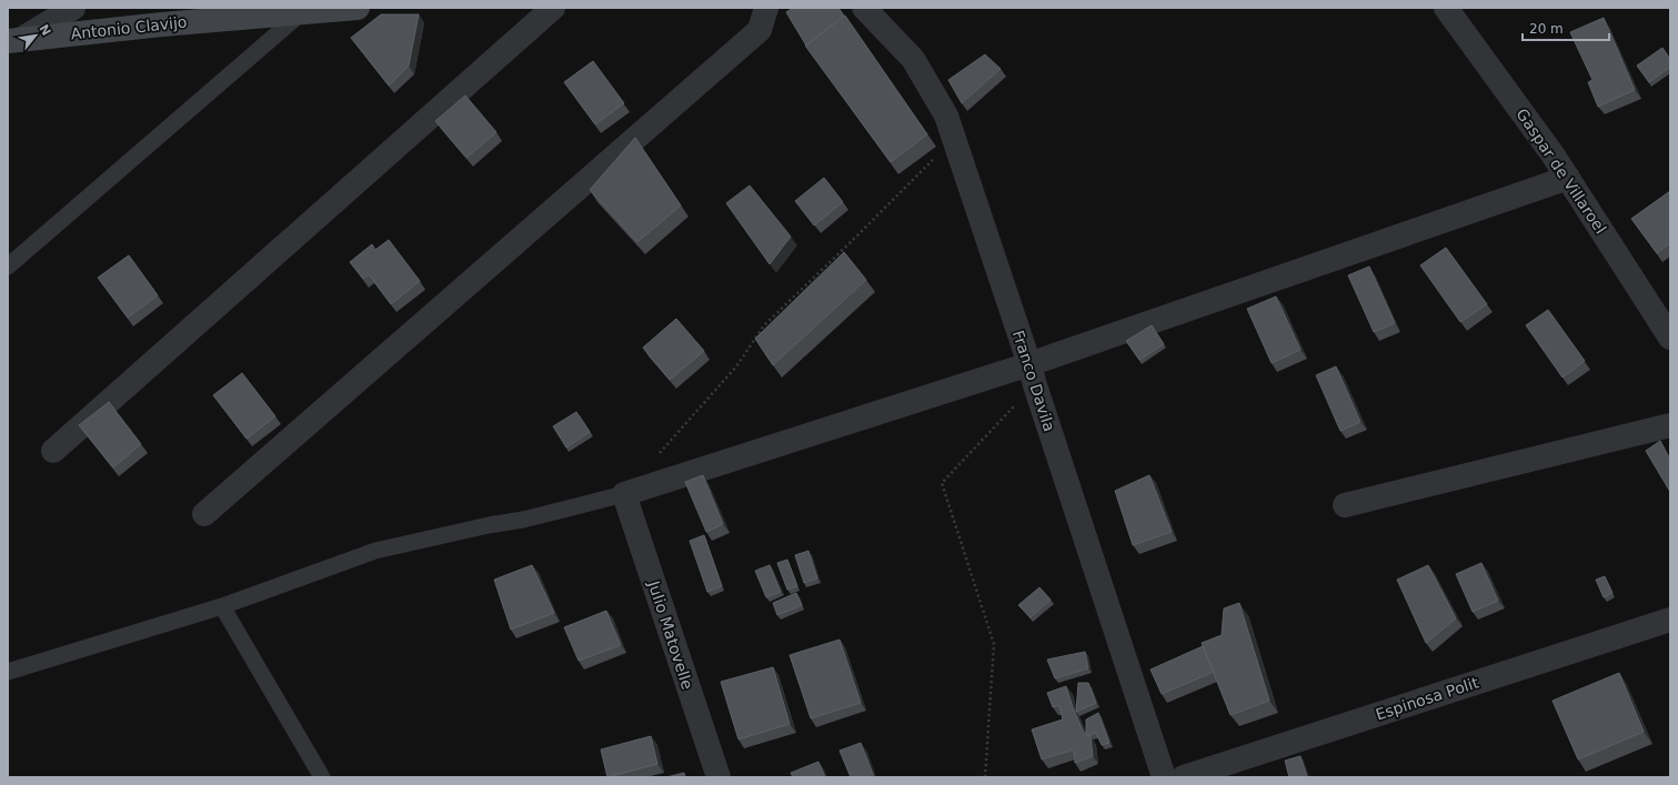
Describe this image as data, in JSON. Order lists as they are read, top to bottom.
{
  "streets": {
    "main road": ["Antonio Clavijo"],
    "street": [
      "Gaspar de Villaroel",
      "Franco Davila",
      "Julio Matovelle",
      "Espinosa Polit"
    ]
  },
  "scale_bar": "20 m",
  "north": "top right"
}
